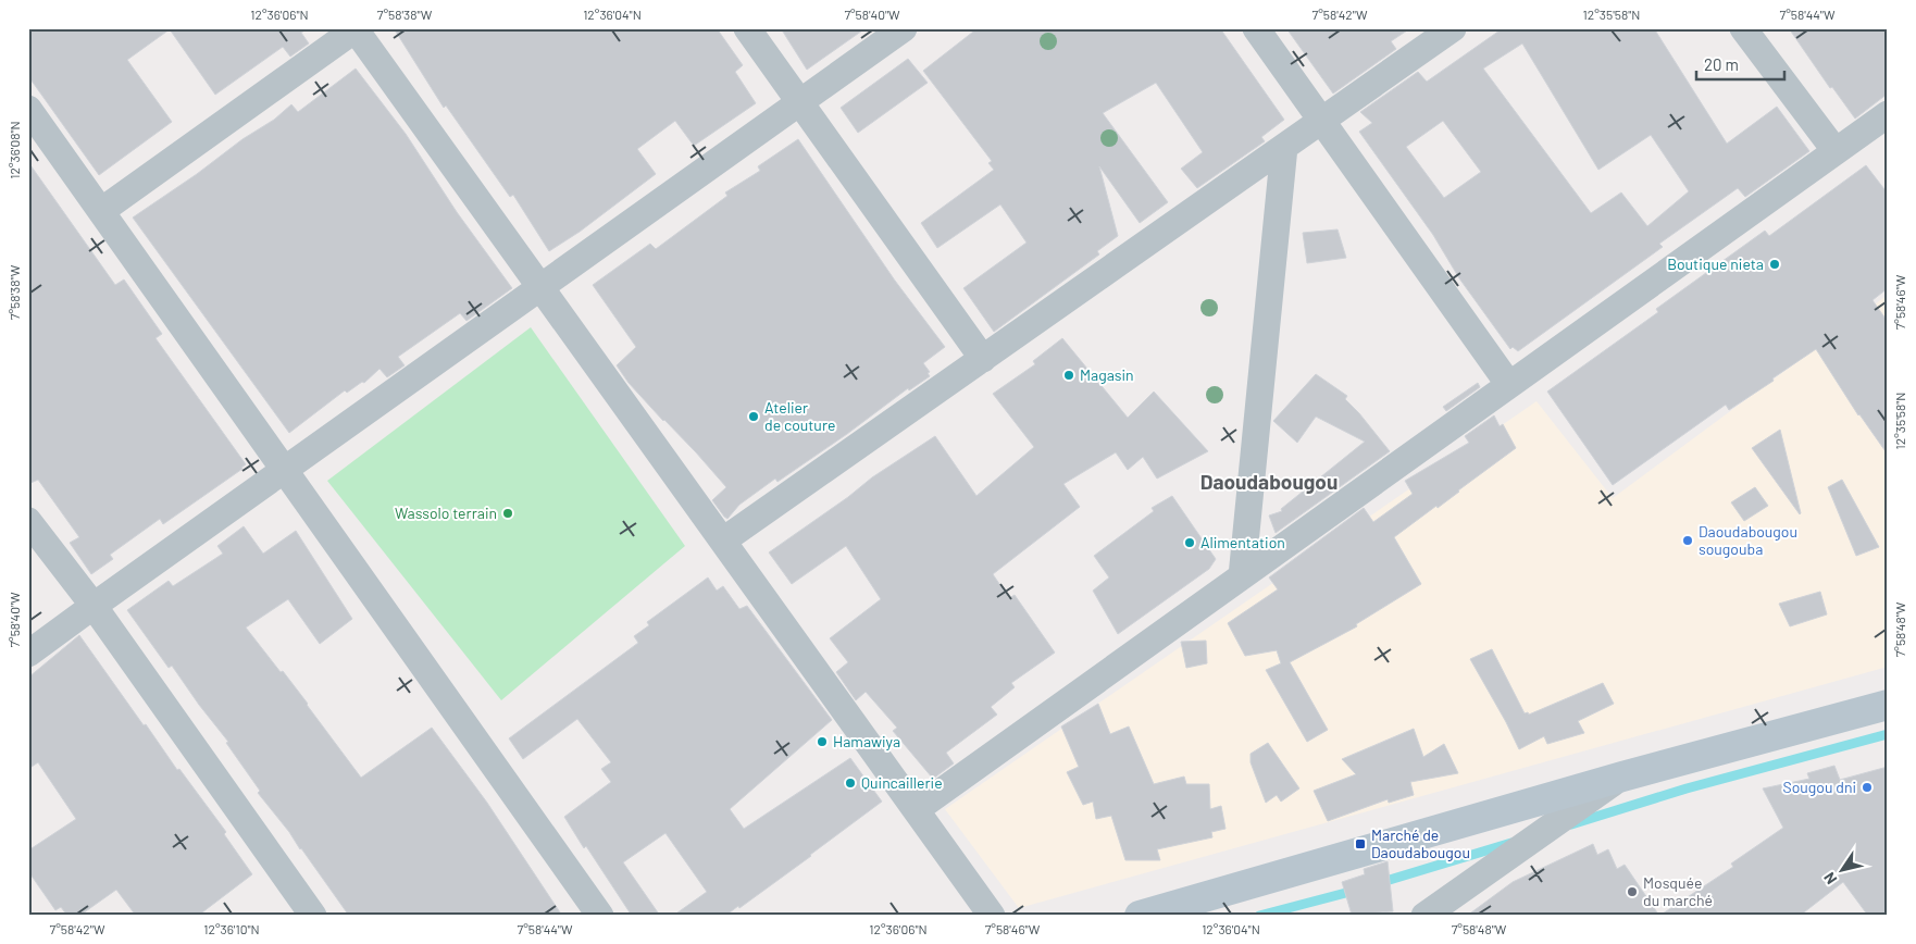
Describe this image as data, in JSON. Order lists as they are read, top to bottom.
{
  "districts": ["Daoudabougou"],
  "places": {
    "other": [
      "Boutique nieta",
      "Magasin",
      "Atelier de couture",
      "Wassolo terrain",
      "Daoudabougou sougouba",
      "Alimentation",
      "Hamawiya",
      "Quincaillerie",
      "Sougou dni",
      "Mosquée du marché"
    ],
    "transit": ["Marché de Daoudabougou"]
  },
  "scale_bar": "20 m",
  "north": "bottom left",
  "coordinates": [
    "12°36'06\"N",
    "7°58'38\"W",
    "12°36'04\"N",
    "7°58'40\"W",
    "7°58'42\"W",
    "12°35'58\"N",
    "7°58'44\"W",
    "12°36'08\"N",
    "7°58'46\"W",
    "7°58'48\"W",
    "12°36'10\"N"
  ]
}
